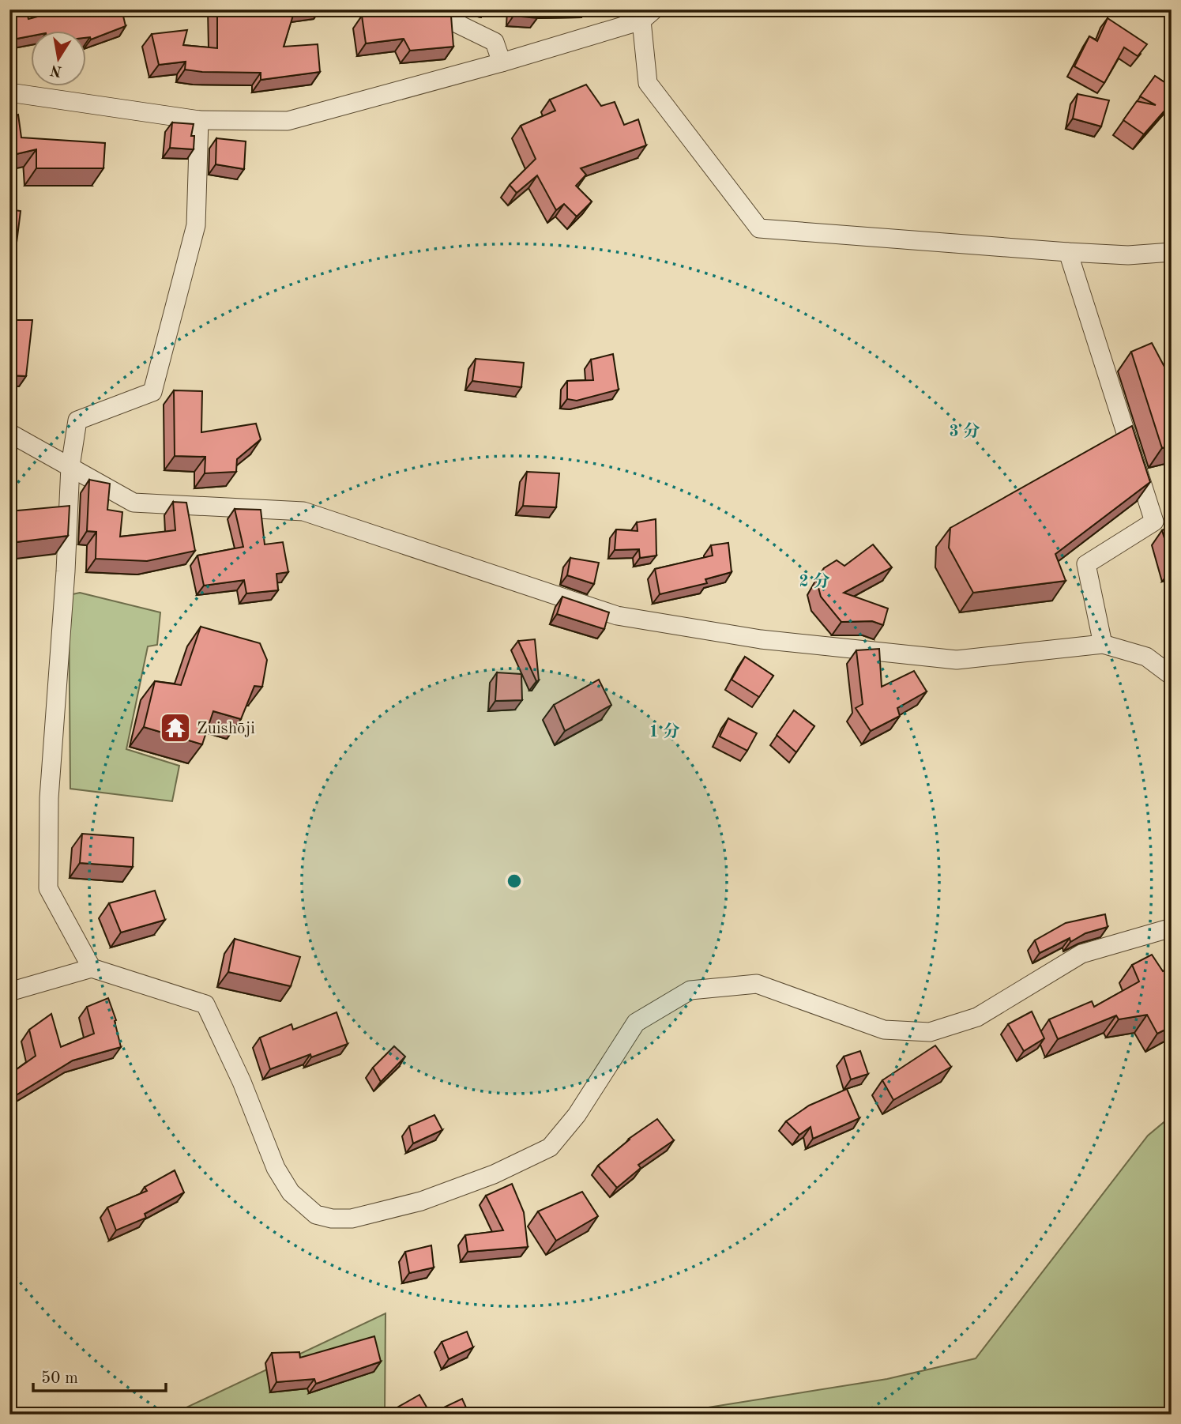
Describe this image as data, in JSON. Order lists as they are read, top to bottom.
{
  "places": {
    "temple": ["Zuishōji"]
  },
  "scale_bar": "50 m",
  "north": "bottom",
  "rings": ["3 分", "2 分", "1 分"]
}
